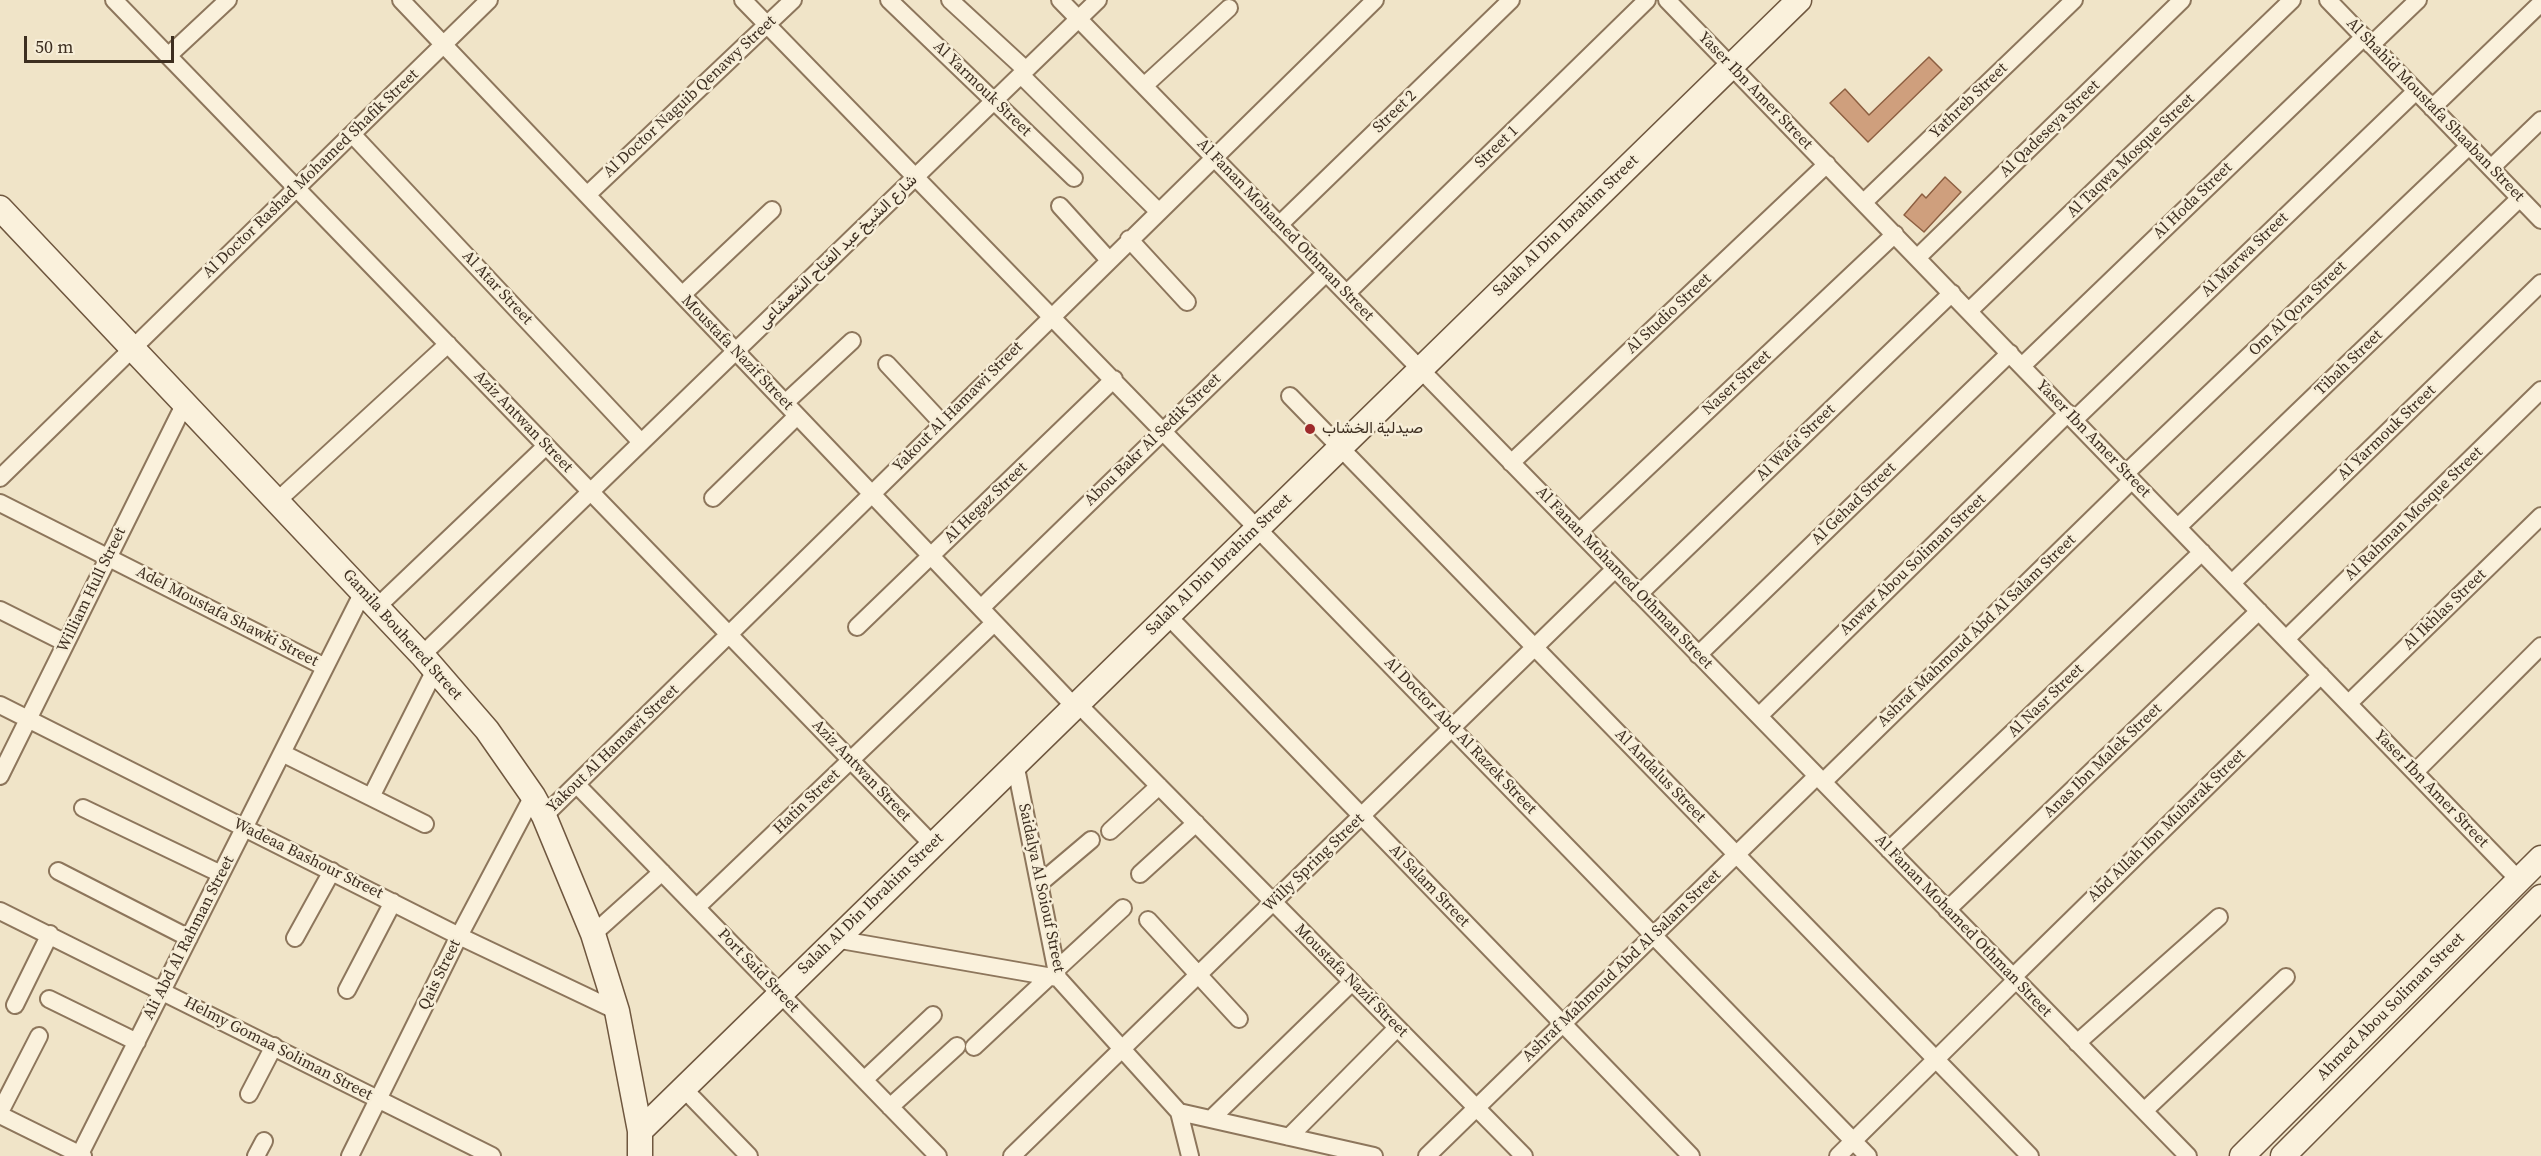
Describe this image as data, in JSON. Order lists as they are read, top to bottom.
{
  "streets": {
    "main road": ["Salah Al Din Ibrahim Street", "Gamila Bouhered Street", "Ahmed Abou Soliman Street"],
    "street": [
      "Al Yarmouk Street",
      "Yaser Ibn Amer Street",
      "Al Doctor Naguib Qenawy Street",
      "Yathreb Street",
      "Al Shahid Moustafa Shaaban Street",
      "Street 2",
      "Al Qadeseya Street",
      "Street 1",
      "Al Taqwa Mosque Street",
      "Al Doctor Rashad Mohamed Shafik Street",
      "Al Hoda Street",
      "Al Fanan Mohamed Othman Street",
      "شارع الشيخ عبد الفتاح الشعشاعى",
      "Al Marwa Street",
      "Al Atar Street",
      "Om Al Qora Street",
      "Al Studio Street",
      "Moustafa Nazif Street",
      "Tibah Street",
      "Naser Street",
      "Yakout Al Hamawi Street",
      "Aziz Antwan Street",
      "Abou Bakr Al Sedik Street",
      "Al Wafa' Street",
      "Al Hegaz Street",
      "Al Gehad Street",
      "Al Rahman Mosque Street",
      "Anwar Abou Soliman Street",
      "William Hull Street",
      "Al Ikhlas Street",
      "Adel Moustafa Shawki Street",
      "Ashraf Mahmoud Abd Al Salam Street",
      "Al Nasr Street",
      "Al Doctor Abd Al Razek Street",
      "Anas Ibn Malek Street",
      "Al Andalus Street",
      "Hatin Street",
      "Abd Allah Ibn Mubarak Street",
      "Wadeaa Bashour Street",
      "Willy Spring Street",
      "Al Salam Street",
      "Saidalya Al Soiouf Street",
      "Ali Abd Al Rahman Street",
      "Port Said Street",
      "Qais Street",
      "Helmy Gomaa Soliman Street"
    ]
  },
  "crossings": [
    ["Al Yarmouk Street", "Yaser Ibn Amer Street"],
    ["Al Yarmouk Street", "شارع الشيخ عبد الفتاح الشعشاعى"],
    ["Yaser Ibn Amer Street", "Yathreb Street"],
    ["Yaser Ibn Amer Street", "Al Qadeseya Street"],
    ["Yaser Ibn Amer Street", "Al Taqwa Mosque Street"],
    ["Yaser Ibn Amer Street", "Al Hoda Street"],
    ["Yaser Ibn Amer Street", "Salah Al Din Ibrahim Street"],
    ["Yaser Ibn Amer Street", "Al Marwa Street"],
    ["Yaser Ibn Amer Street", "Om Al Qora Street"],
    ["Yaser Ibn Amer Street", "Al Studio Street"],
    ["Yaser Ibn Amer Street", "Tibah Street"],
    ["Yaser Ibn Amer Street", "Naser Street"],
    ["Yaser Ibn Amer Street", "Al Wafa' Street"],
    ["Yaser Ibn Amer Street", "Al Gehad Street"],
    ["Yaser Ibn Amer Street", "Al Rahman Mosque Street"],
    ["Yaser Ibn Amer Street", "Anwar Abou Soliman Street"],
    ["Yaser Ibn Amer Street", "Al Ikhlas Street"],
    ["Yaser Ibn Amer Street", "Ashraf Mahmoud Abd Al Salam Street"],
    ["Yaser Ibn Amer Street", "Al Nasr Street"],
    ["Yaser Ibn Amer Street", "Anas Ibn Malek Street"],
    ["Yaser Ibn Amer Street", "Abd Allah Ibn Mubarak Street"],
    ["Yaser Ibn Amer Street", "Ahmed Abou Soliman Street"],
    ["Al Doctor Naguib Qenawy Street", "Moustafa Nazif Street"],
    ["Al Doctor Naguib Qenawy Street", "Al Doctor Abd Al Razek Street"],
    ["Al Shahid Moustafa Shaaban Street", "Al Hoda Street"],
    ["Al Shahid Moustafa Shaaban Street", "Al Marwa Street"],
    ["Al Shahid Moustafa Shaaban Street", "Om Al Qora Street"],
    ["Al Shahid Moustafa Shaaban Street", "Tibah Street"],
    ["Street 2", "Al Fanan Mohamed Othman Street"],
    ["Street 1", "Al Fanan Mohamed Othman Street"],
    ["Al Doctor Rashad Mohamed Shafik Street", "Al Atar Street"],
    ["Al Doctor Rashad Mohamed Shafik Street", "Moustafa Nazif Street"],
    ["Al Doctor Rashad Mohamed Shafik Street", "Aziz Antwan Street"],
    ["Al Doctor Rashad Mohamed Shafik Street", "Gamila Bouhered Street"],
    ["Al Hoda Street", "Al Gehad Street"],
    ["Salah Al Din Ibrahim Street", "Al Fanan Mohamed Othman Street"],
    ["Salah Al Din Ibrahim Street", "Moustafa Nazif Street"],
    ["Salah Al Din Ibrahim Street", "Aziz Antwan Street"],
    ["Salah Al Din Ibrahim Street", "Gamila Bouhered Street"],
    ["Salah Al Din Ibrahim Street", "Al Doctor Abd Al Razek Street"],
    ["Salah Al Din Ibrahim Street", "Al Andalus Street"],
    ["Salah Al Din Ibrahim Street", "Al Salam Street"],
    ["Salah Al Din Ibrahim Street", "Saidalya Al Soiouf Street"],
    ["Salah Al Din Ibrahim Street", "Port Said Street"],
    ["Al Fanan Mohamed Othman Street", "شارع الشيخ عبد الفتاح الشعشاعى"],
    ["Al Fanan Mohamed Othman Street", "Al Studio Street"],
    ["Al Fanan Mohamed Othman Street", "Naser Street"],
    ["Al Fanan Mohamed Othman Street", "Yakout Al Hamawi Street"],
    ["Al Fanan Mohamed Othman Street", "Abou Bakr Al Sedik Street"],
    ["Al Fanan Mohamed Othman Street", "Al Wafa' Street"],
    ["Al Fanan Mohamed Othman Street", "Al Gehad Street"],
    ["Al Fanan Mohamed Othman Street", "Anwar Abou Soliman Street"],
    ["Al Fanan Mohamed Othman Street", "Ashraf Mahmoud Abd Al Salam Street"],
    ["Al Fanan Mohamed Othman Street", "Al Nasr Street"],
    ["Al Fanan Mohamed Othman Street", "Anas Ibn Malek Street"],
    ["Al Fanan Mohamed Othman Street", "Abd Allah Ibn Mubarak Street"],
    ["Al Fanan Mohamed Othman Street", "Willy Spring Street"],
    ["شارع الشيخ عبد الفتاح الشعشاعى", "Al Atar Street"],
    ["شارع الشيخ عبد الفتاح الشعشاعى", "Moustafa Nazif Street"],
    ["شارع الشيخ عبد الفتاح الشعشاعى", "Aziz Antwan Street"],
    ["شارع الشيخ عبد الفتاح الشعشاعى", "Gamila Bouhered Street"],
    ["شارع الشيخ عبد الفتاح الشعشاعى", "Al Doctor Abd Al Razek Street"],
    ["Al Marwa Street", "Anwar Abou Soliman Street"],
    ["Om Al Qora Street", "Ashraf Mahmoud Abd Al Salam Street"],
    ["Moustafa Nazif Street", "Yakout Al Hamawi Street"],
    ["Moustafa Nazif Street", "Abou Bakr Al Sedik Street"],
    ["Moustafa Nazif Street", "Al Hegaz Street"],
    ["Moustafa Nazif Street", "Ashraf Mahmoud Abd Al Salam Street"],
    ["Moustafa Nazif Street", "Hatin Street"],
    ["Moustafa Nazif Street", "Willy Spring Street"],
    ["Yakout Al Hamawi Street", "Aziz Antwan Street"],
    ["Yakout Al Hamawi Street", "Gamila Bouhered Street"],
    ["Yakout Al Hamawi Street", "Al Doctor Abd Al Razek Street"],
    ["Yakout Al Hamawi Street", "Port Said Street"],
    ["Yakout Al Hamawi Street", "Qais Street"],
    ["Aziz Antwan Street", "Hatin Street"],
    ["Aziz Antwan Street", "Ali Abd Al Rahman Street"],
    ["Abou Bakr Al Sedik Street", "Al Doctor Abd Al Razek Street"],
    ["Al Hegaz Street", "Al Doctor Abd Al Razek Street"],
    ["William Hull Street", "Adel Moustafa Shawki Street"],
    ["William Hull Street", "Gamila Bouhered Street"],
    ["William Hull Street", "Wadeaa Bashour Street"],
    ["Adel Moustafa Shawki Street", "Ali Abd Al Rahman Street"],
    ["Ashraf Mahmoud Abd Al Salam Street", "Al Doctor Abd Al Razek Street"],
    ["Ashraf Mahmoud Abd Al Salam Street", "Al Andalus Street"],
    ["Ashraf Mahmoud Abd Al Salam Street", "Al Salam Street"],
    ["Gamila Bouhered Street", "Wadeaa Bashour Street"],
    ["Gamila Bouhered Street", "Ali Abd Al Rahman Street"],
    ["Gamila Bouhered Street", "Qais Street"],
    ["Al Doctor Abd Al Razek Street", "Abd Allah Ibn Mubarak Street"],
    ["Al Doctor Abd Al Razek Street", "Willy Spring Street"],
    ["Al Andalus Street", "Abd Allah Ibn Mubarak Street"],
    ["Al Andalus Street", "Willy Spring Street"],
    ["Hatin Street", "Port Said Street"],
    ["Wadeaa Bashour Street", "Ali Abd Al Rahman Street"],
    ["Wadeaa Bashour Street", "Qais Street"],
    ["Willy Spring Street", "Al Salam Street"],
    ["Willy Spring Street", "Saidalya Al Soiouf Street"],
    ["Ali Abd Al Rahman Street", "Helmy Gomaa Soliman Street"],
    ["Qais Street", "Helmy Gomaa Soliman Street"]
  ],
  "places": ["صيدلية الخشاب"],
  "scale_bar": "50 m"
}
